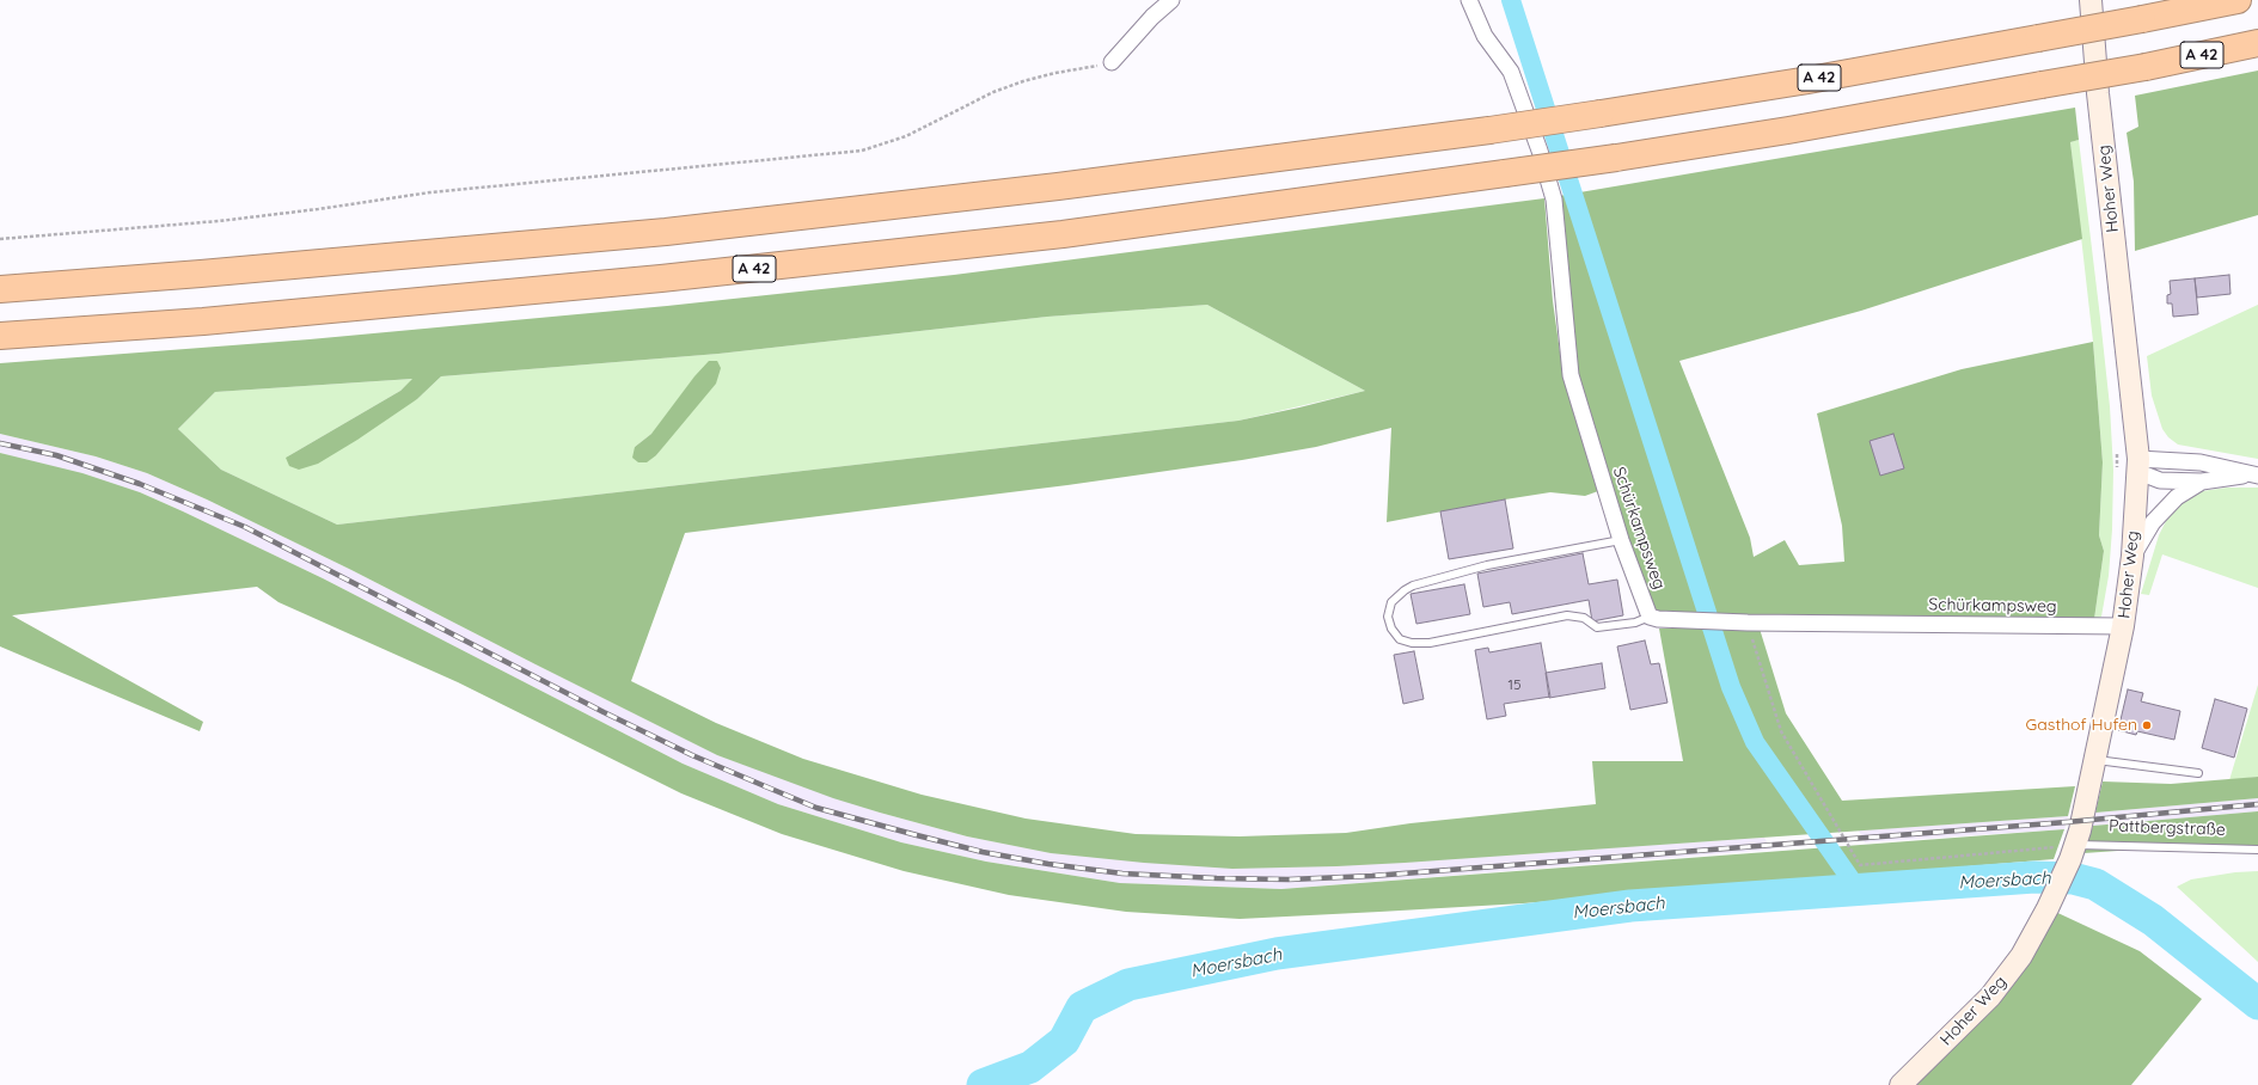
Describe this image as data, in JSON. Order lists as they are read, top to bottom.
{
  "streets": {
    "highway": ["A 42"],
    "main road": ["Hoher Weg"],
    "street": ["Schürkampsweg"],
    "lane": ["Pattbergstraße"]
  },
  "crossings": [
    ["Hoher Weg", "Schürkampsweg"],
    ["Hoher Weg", "Pattbergstraße"]
  ],
  "water": ["Moersbach"],
  "places": ["Gasthof Hufen"],
  "house_numbers": ["15"]
}
